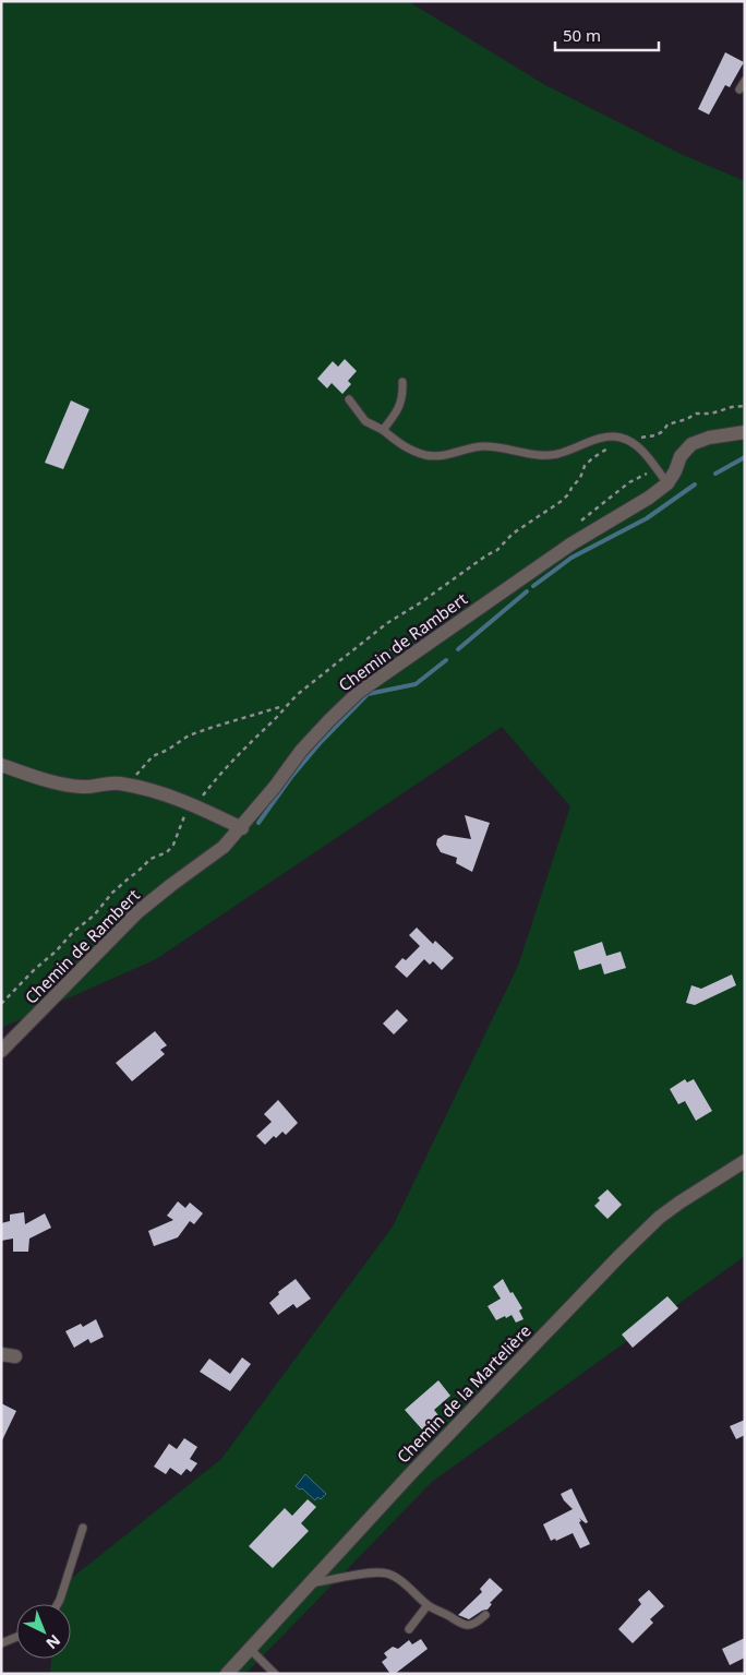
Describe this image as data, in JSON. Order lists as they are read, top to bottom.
{
  "streets": {
    "street": ["Chemin de Rambert", "Chemin de la Martelière"]
  },
  "scale_bar": "50 m",
  "north": "bottom right"
}
